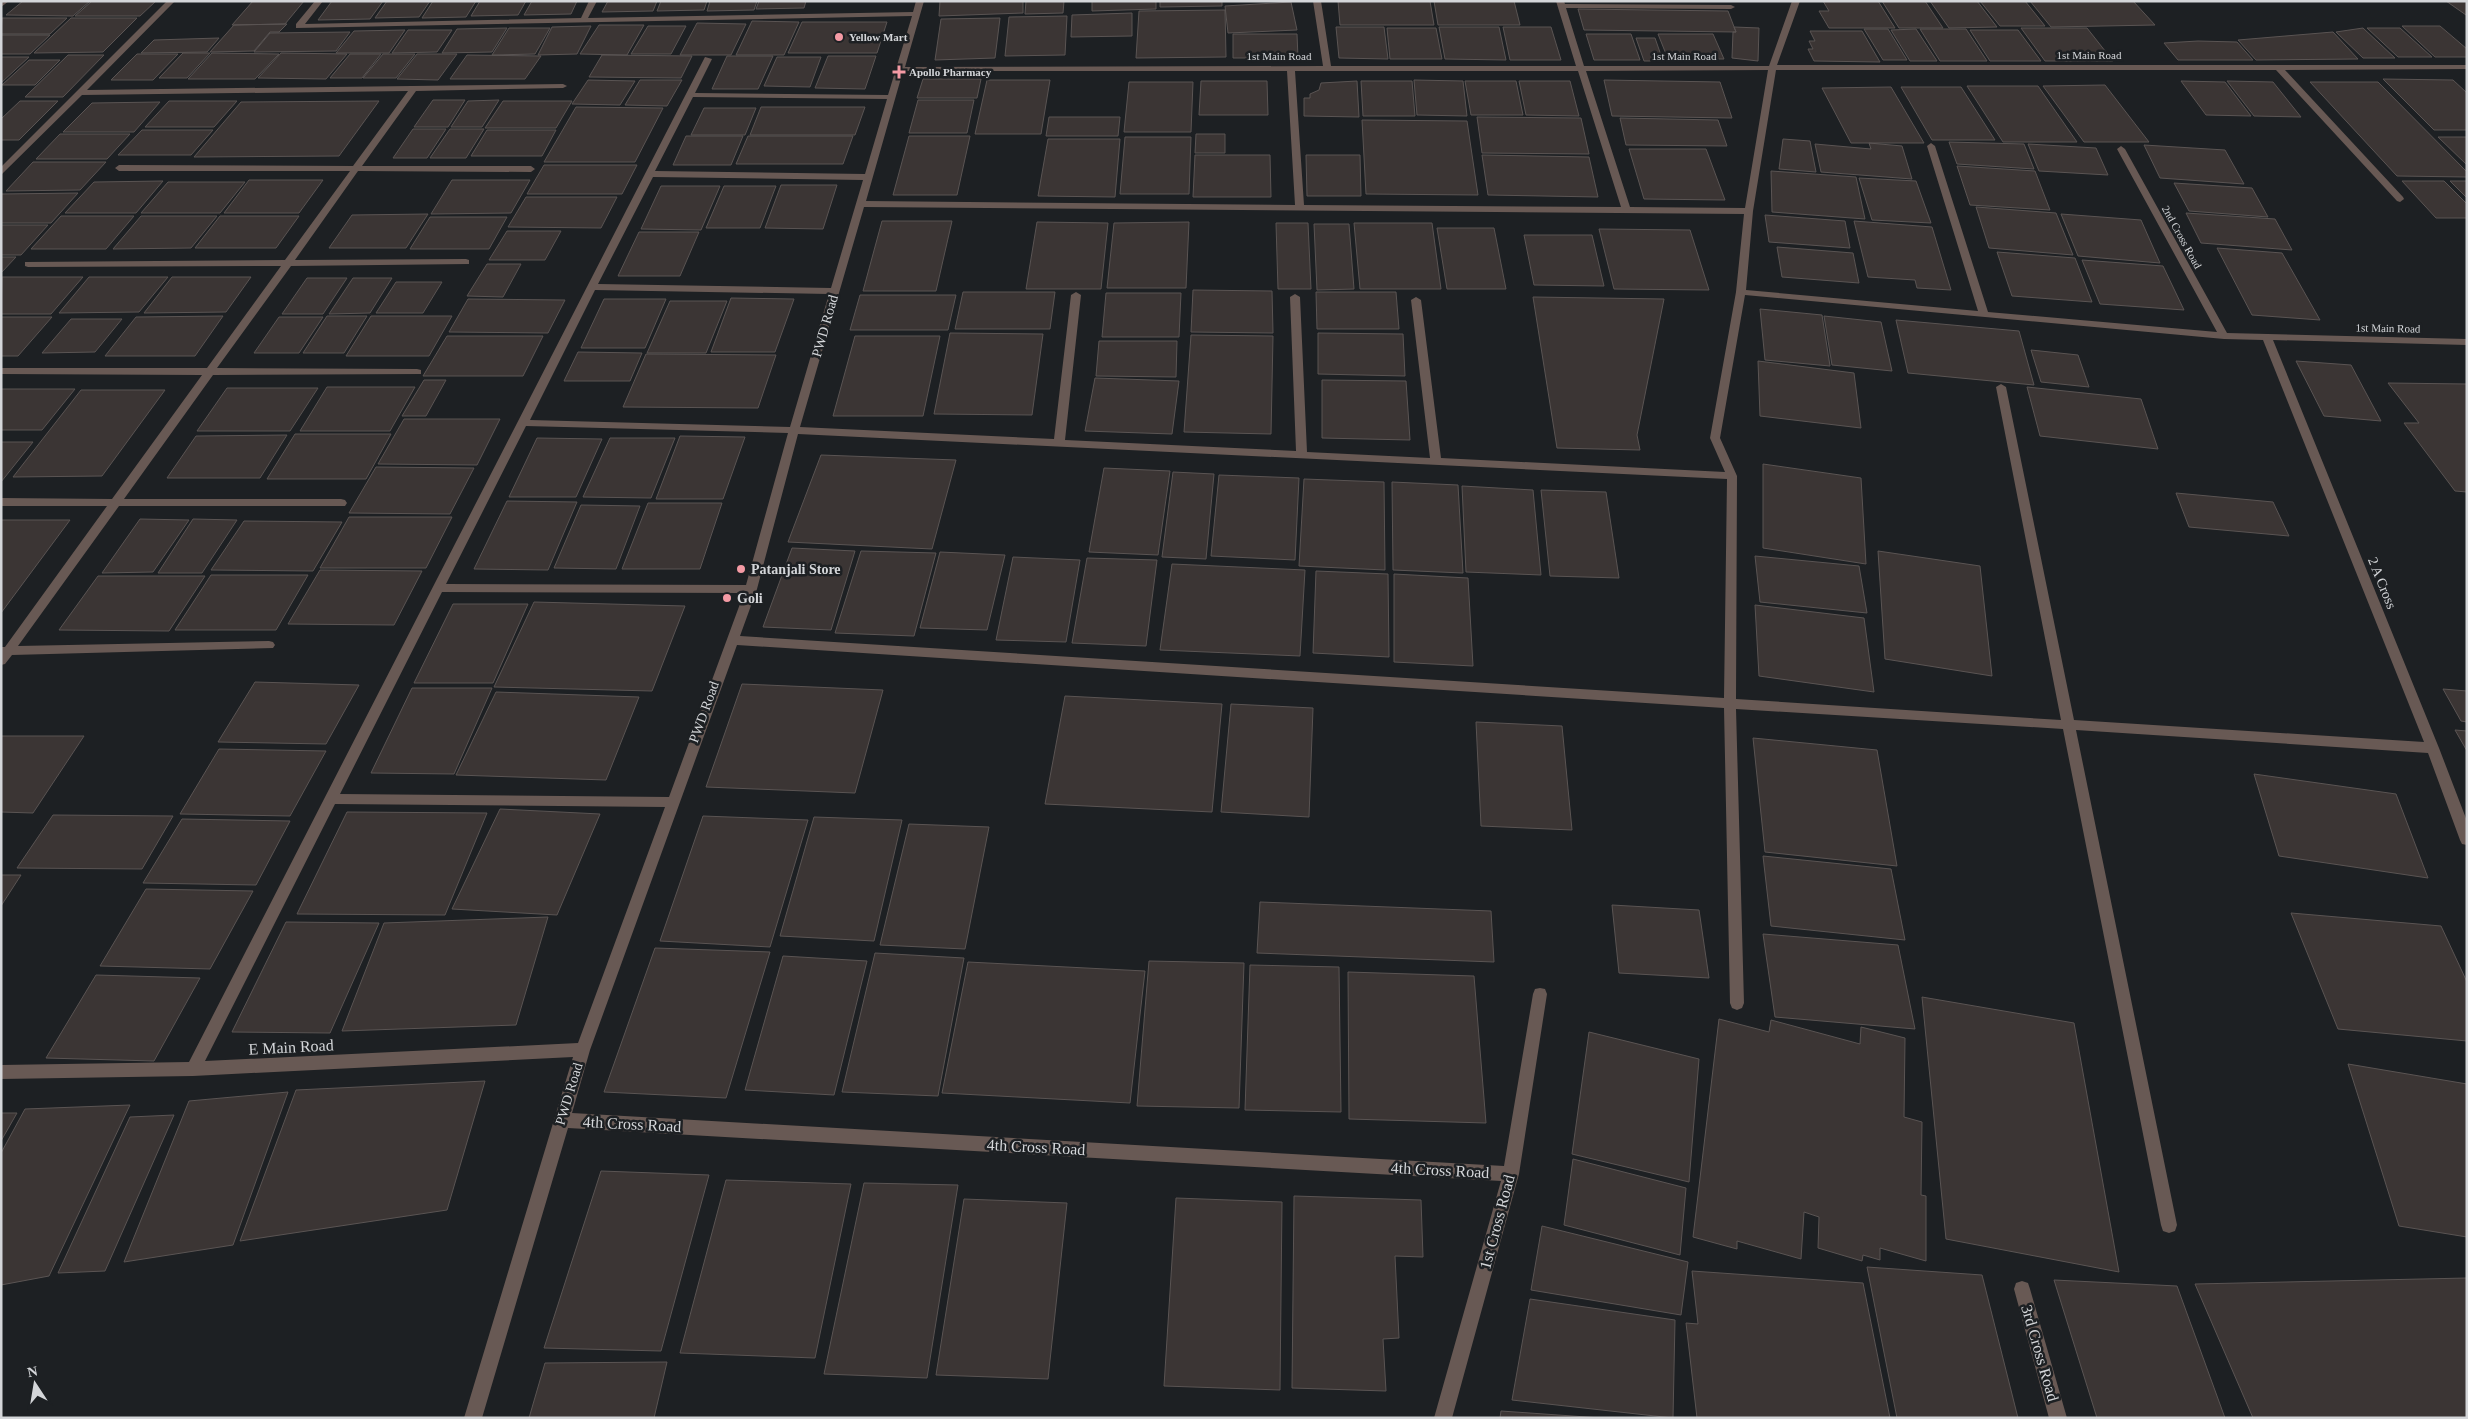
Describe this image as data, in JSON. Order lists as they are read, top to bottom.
{
  "streets": {
    "street": [
      "1st Main Road",
      "2nd Cross Road",
      "PWD Road",
      "2 A Cross",
      "E Main Road",
      "4th Cross Road",
      "1st Cross Road",
      "3rd Cross Road"
    ]
  },
  "crossings": [
    ["1st Main Road", "2nd Cross Road"],
    ["1st Main Road", "PWD Road"],
    ["1st Main Road", "2 A Cross"],
    ["PWD Road", "E Main Road"],
    ["PWD Road", "4th Cross Road"],
    ["4th Cross Road", "1st Cross Road"]
  ],
  "places": {
    "other": ["Yellow Mart", "Patanjali Store", "Goli"],
    "health": ["Apollo Pharmacy"]
  },
  "north": "top"
}
